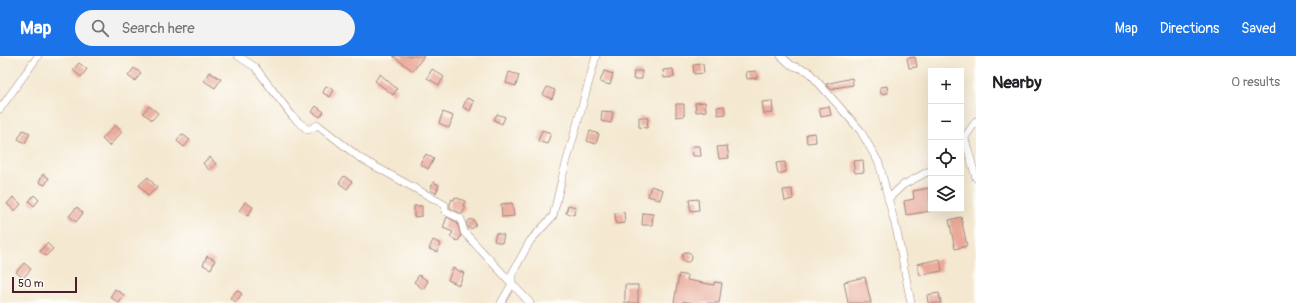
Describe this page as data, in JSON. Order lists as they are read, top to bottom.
{
  "scale_bar": "50 m",
  "page": {
    "header": "Map",
    "search": "Search here",
    "nav": ["Map", "Directions", "Saved"],
    "heading": ["Nearby", "0 results"],
    "map_buttons": ["+", "−"],
    "scale": "50 m"
  }
}
